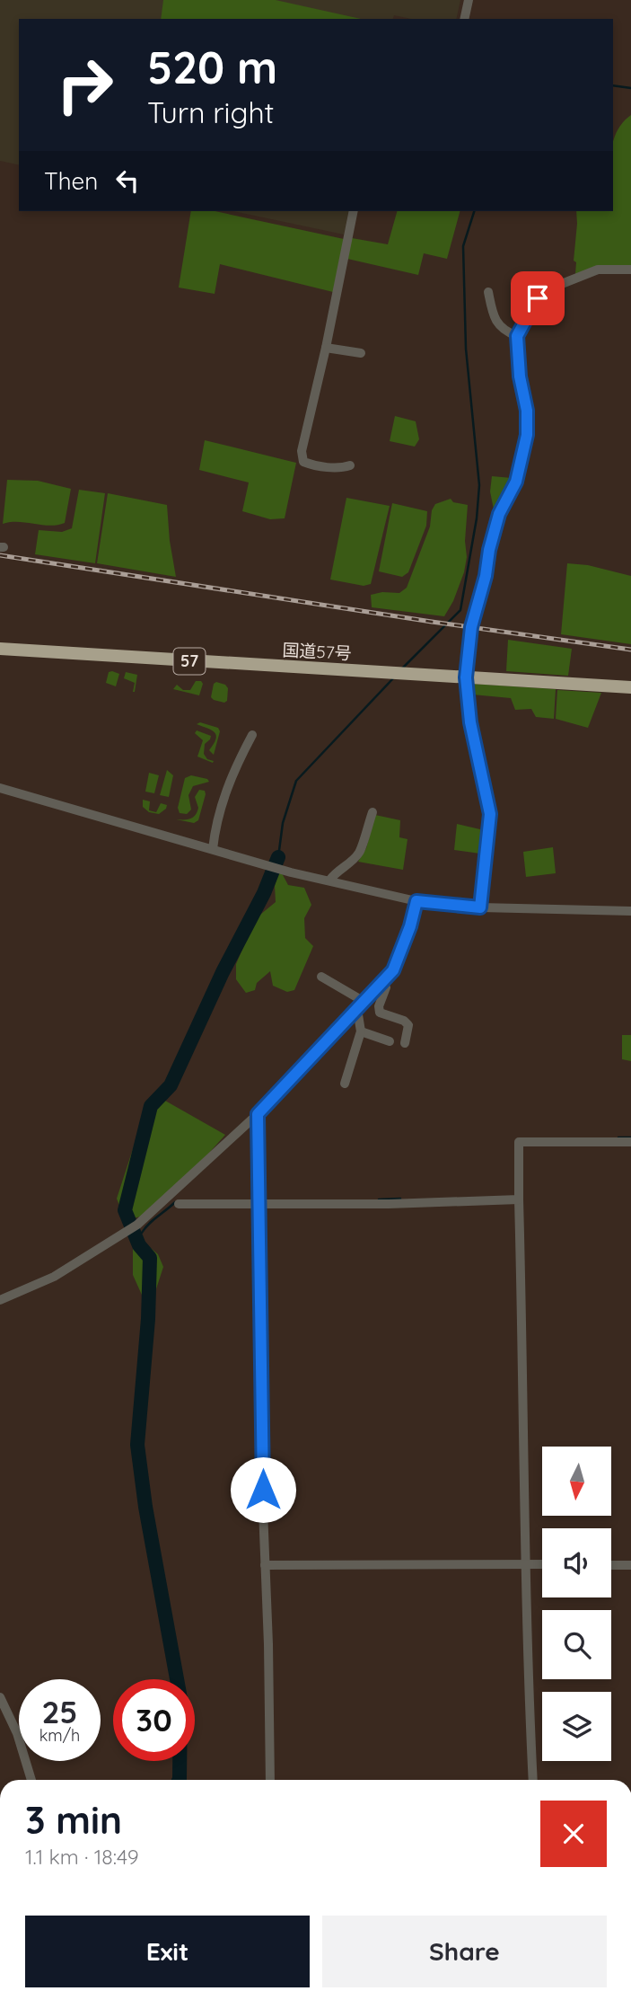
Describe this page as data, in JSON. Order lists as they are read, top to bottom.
{
  "streets": {
    "highway": ["国道57号", "57"]
  },
  "north": "bottom",
  "page": {
    "turn": ["520 m", "Turn right"],
    "then": "Then",
    "speed": "25 km/h",
    "limit": "30",
    "heading": ["3 min", "1.1 km · 18:49"],
    "buttons": ["Exit", "Share"]
  }
}
